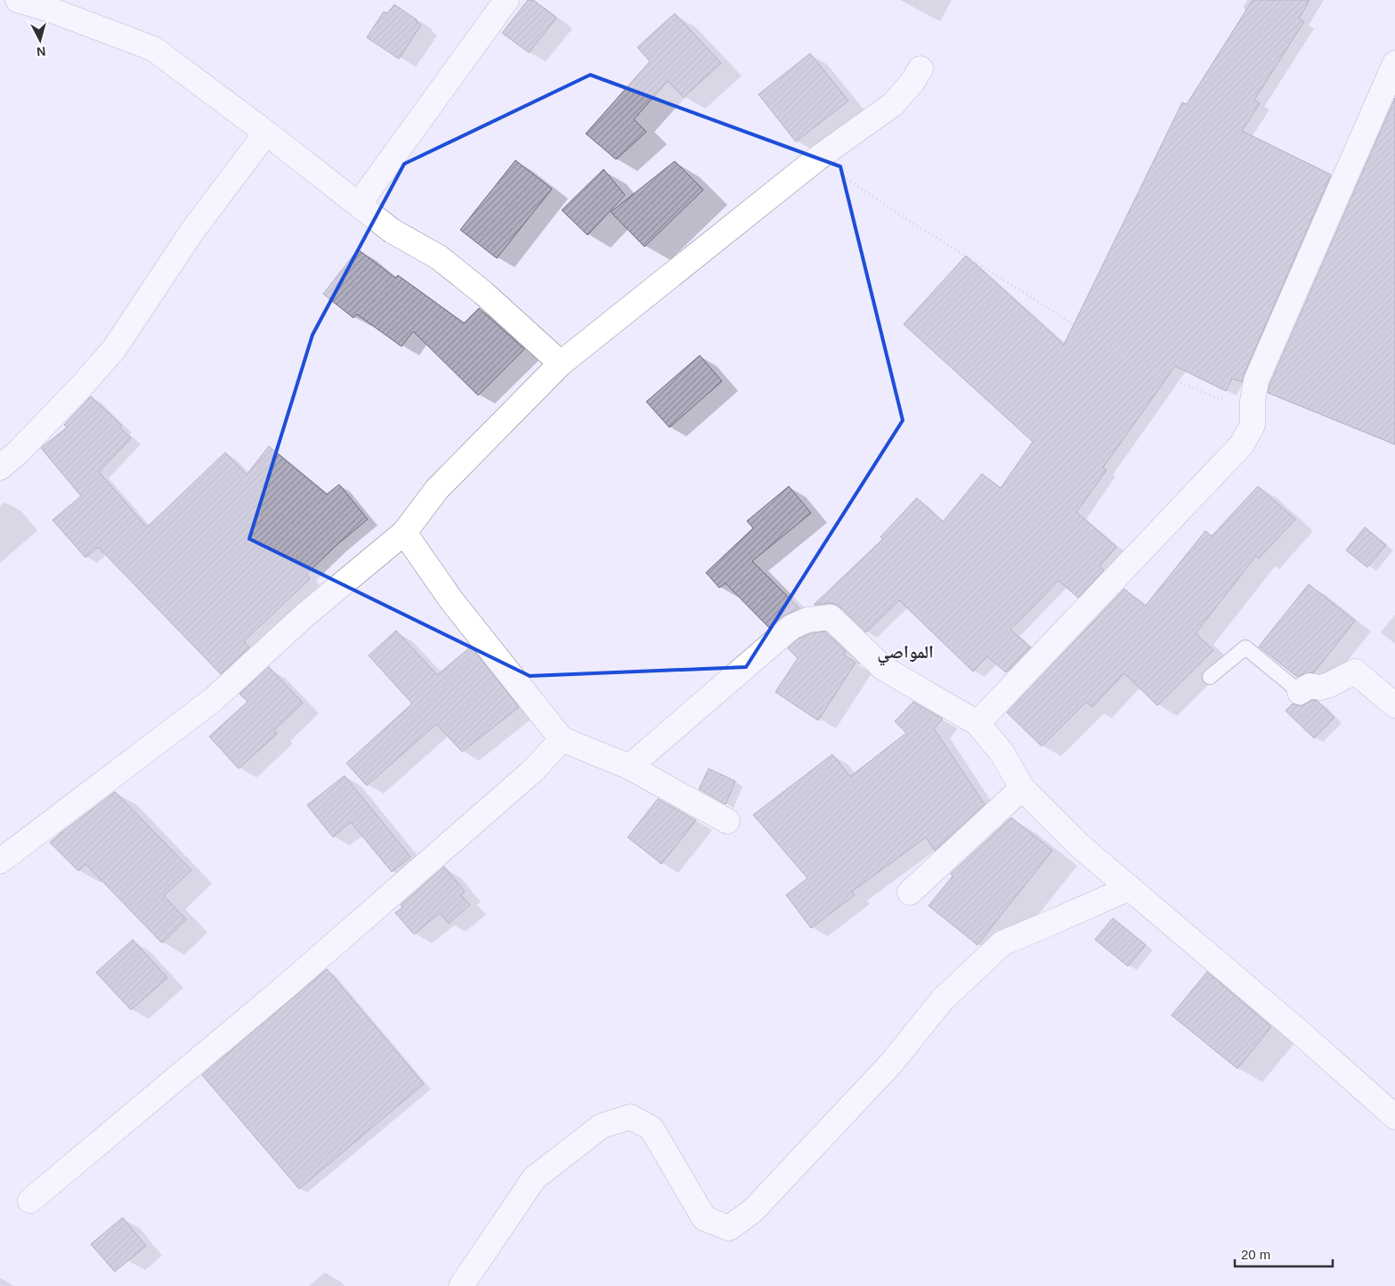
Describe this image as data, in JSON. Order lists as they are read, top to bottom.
{
  "districts": ["المواصي"],
  "scale_bar": "20 m",
  "north": "bottom"
}
